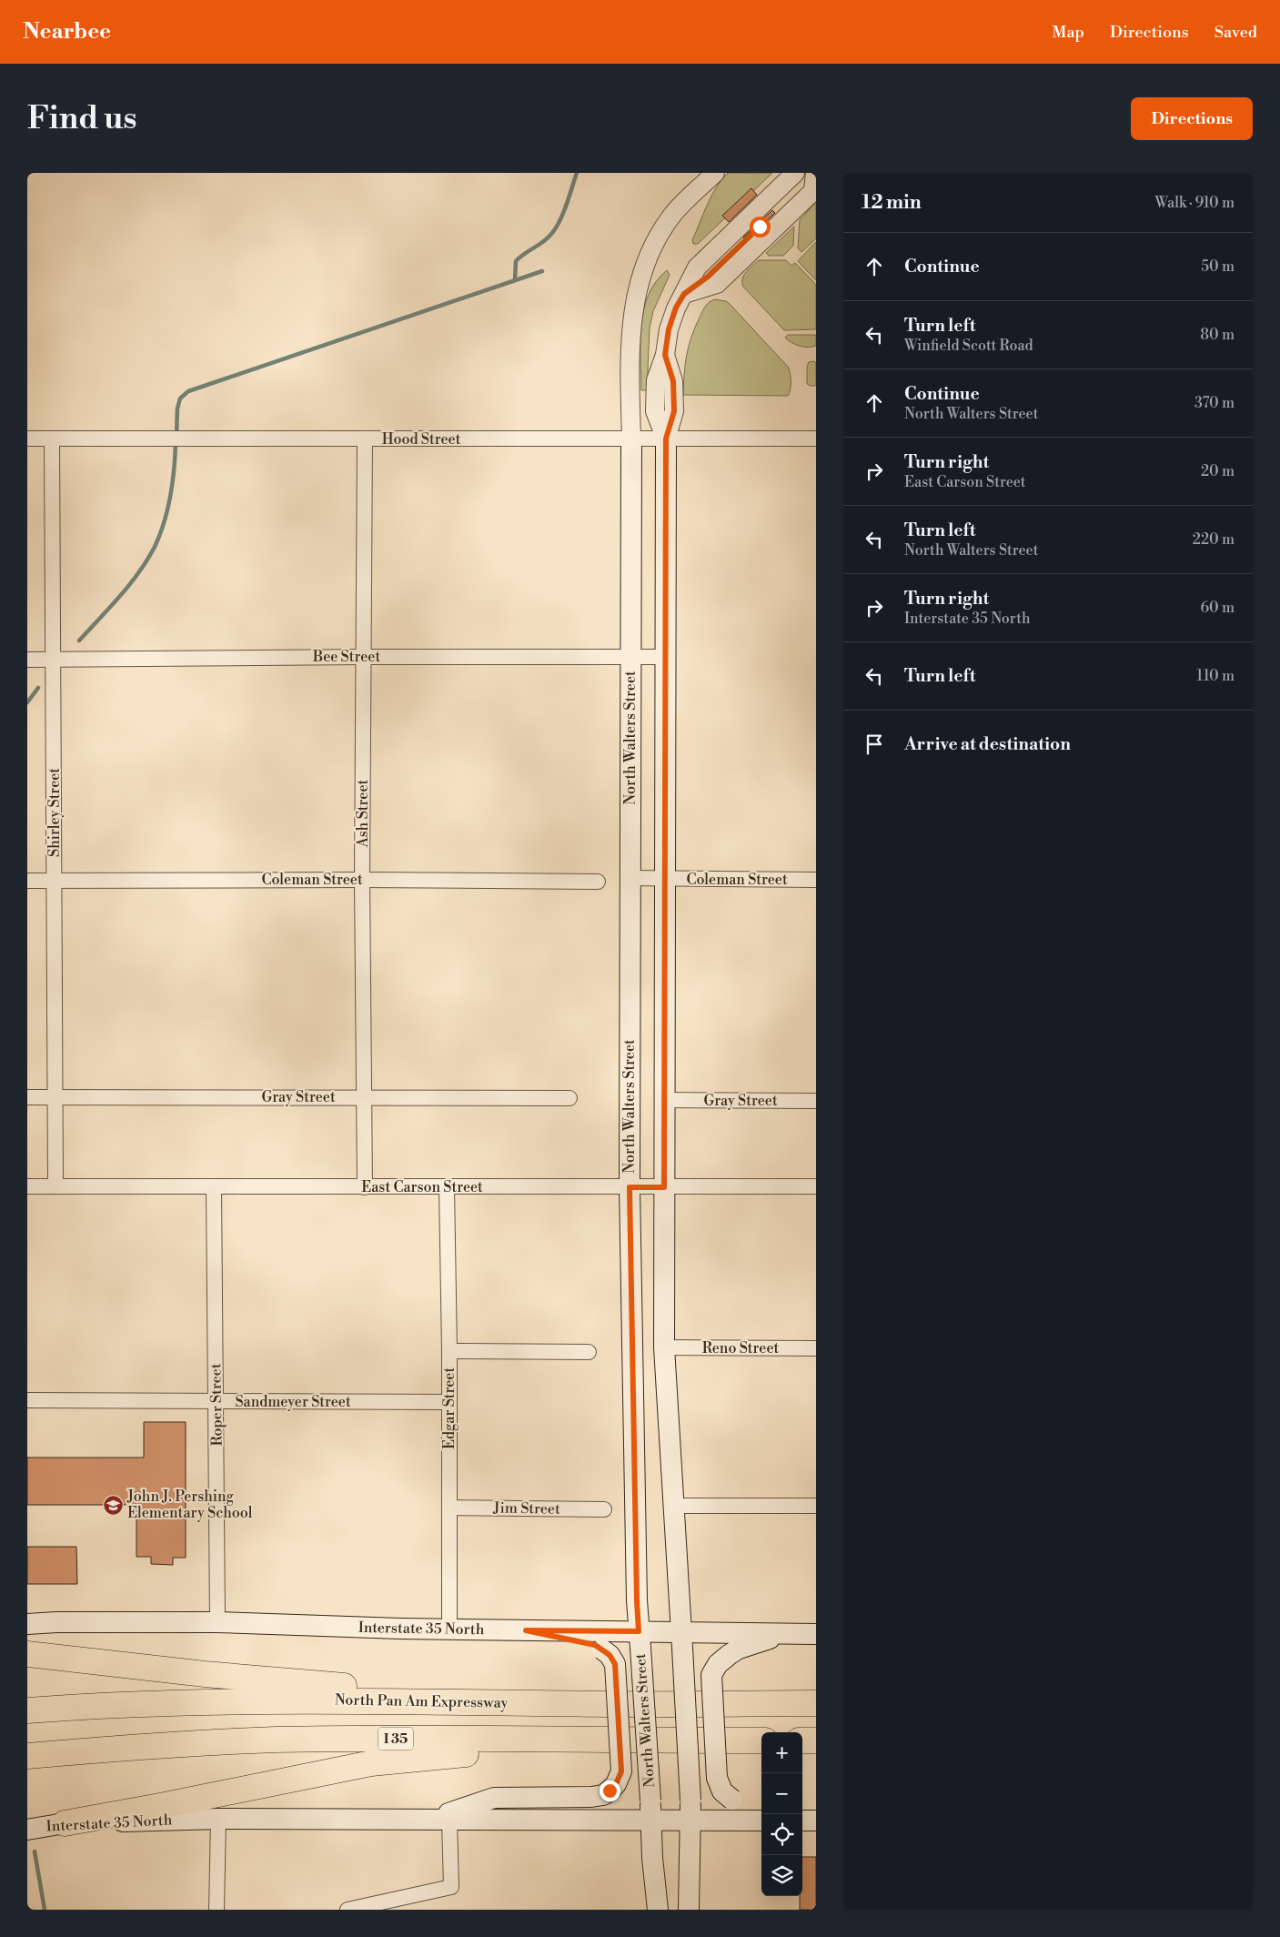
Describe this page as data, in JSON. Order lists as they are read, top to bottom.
{
  "streets": {
    "highway": ["North Pan Am Expressway", "I 35"],
    "main road": ["North Walters Street", "Interstate 35 North"],
    "street": [
      "Hood Street",
      "Bee Street",
      "Shirley Street",
      "Ash Street",
      "Coleman Street",
      "Gray Street",
      "East Carson Street",
      "Reno Street",
      "Sandmeyer Street",
      "Roper Street",
      "Edgar Street",
      "Jim Street"
    ]
  },
  "crossings": [
    ["Hood Street", "North Walters Street"],
    ["Hood Street", "Shirley Street"],
    ["Hood Street", "Ash Street"],
    ["Bee Street", "North Walters Street"],
    ["Bee Street", "Shirley Street"],
    ["Bee Street", "Ash Street"],
    ["North Walters Street", "Coleman Street"],
    ["North Walters Street", "East Carson Street"],
    ["North Walters Street", "Interstate 35 North"],
    ["Shirley Street", "Coleman Street"],
    ["Shirley Street", "Gray Street"],
    ["Shirley Street", "East Carson Street"],
    ["Ash Street", "Coleman Street"],
    ["Ash Street", "Gray Street"],
    ["Ash Street", "East Carson Street"],
    ["East Carson Street", "Roper Street"],
    ["East Carson Street", "Edgar Street"],
    ["Sandmeyer Street", "Roper Street"],
    ["Sandmeyer Street", "Edgar Street"],
    ["Roper Street", "Interstate 35 North"],
    ["Edgar Street", "Jim Street"],
    ["Edgar Street", "Interstate 35 North"]
  ],
  "places": {
    "school or university": ["John J. Pershing Elementary School"]
  },
  "page": {
    "header": "Nearbee",
    "nav": ["Map", "Directions", "Saved"],
    "buttons": "Directions",
    "title": "Find us",
    "heading": ["12 min", "Walk · 910 m"],
    "list": [
      ["Continue", "50 m"],
      ["Turn left", "Winfield Scott Road", "80 m"],
      ["Continue", "North Walters Street", "370 m"],
      ["Turn right", "East Carson Street", "20 m"],
      ["Turn left", "North Walters Street", "220 m"],
      ["Turn right", "Interstate 35 North", "60 m"],
      ["Turn left", "110 m"],
      "Arrive at destination"
    ],
    "map_buttons": ["+", "−"]
  }
}
